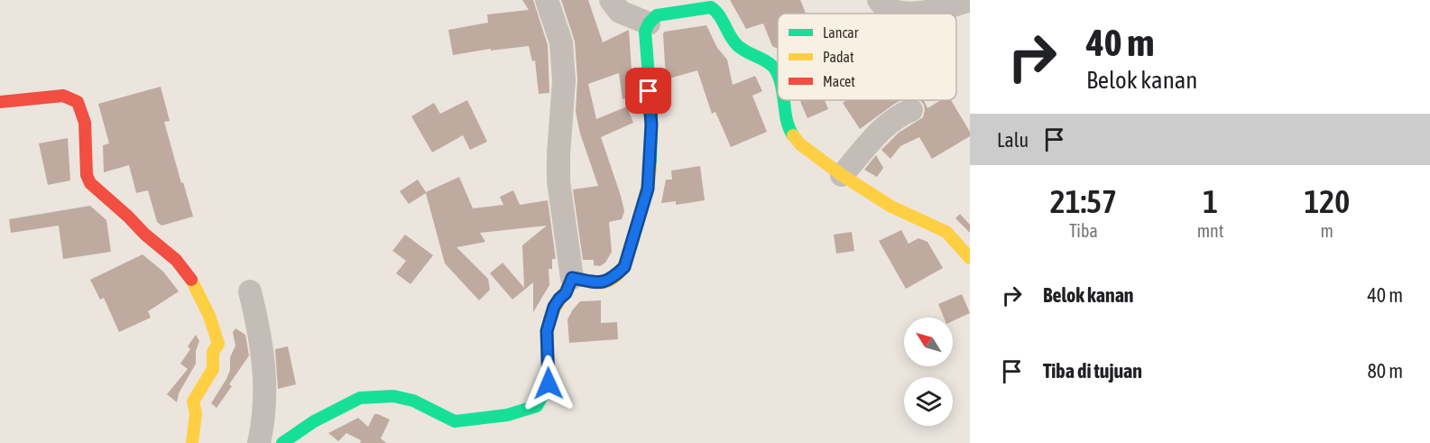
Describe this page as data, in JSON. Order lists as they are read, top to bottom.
{
  "legend": ["Lancar", "Padat", "Macet"],
  "north": "top left",
  "page": {
    "turn": ["40 m", "Belok kanan"],
    "then": "Lalu",
    "eta": [
      "21:57",
      "Tiba",
      "1",
      "mnt",
      "120",
      "m"
    ],
    "list": [
      {
        "name": "Belok kanan",
        "value": "40 m"
      },
      {
        "name": "Tiba di tujuan",
        "value": "80 m"
      }
    ]
  }
}
